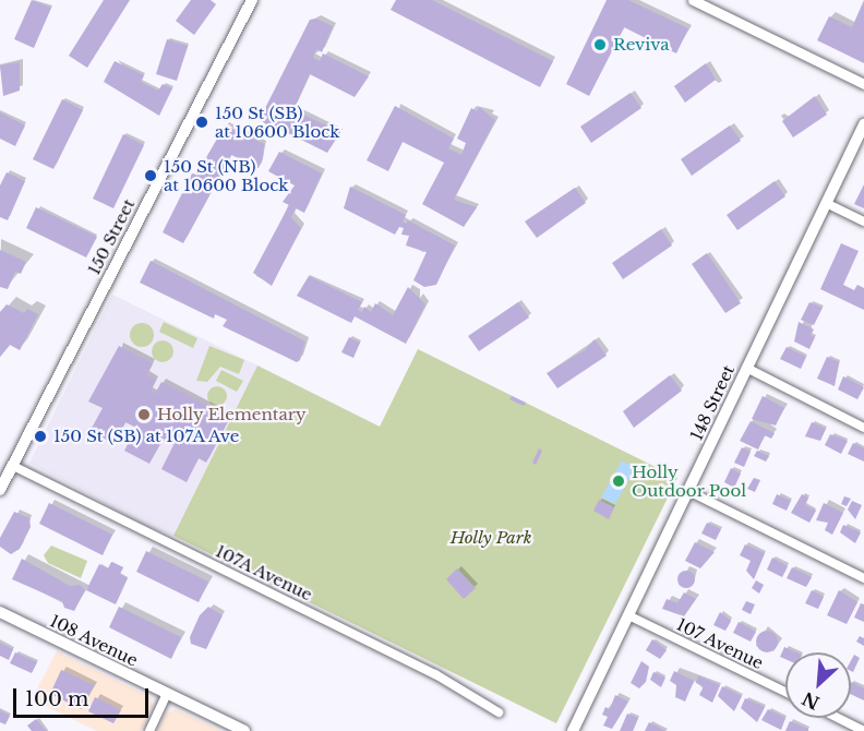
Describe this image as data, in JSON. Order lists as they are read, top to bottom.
{
  "streets": {
    "main road": ["150 Street", "148 Street", "108 Avenue"],
    "street": ["107A Avenue", "107 Avenue"]
  },
  "crossings": [
    ["150 Street", "107A Avenue"],
    ["148 Street", "107 Avenue"]
  ],
  "parks": ["Holly Park"],
  "places": [
    "Reviva",
    "150 St (SB) at 10600 Block",
    "150 St (NB) at 10600 Block",
    "Holly Elementary",
    "150 St (SB) at 107A Ave",
    "Holly Outdoor Pool"
  ],
  "scale_bar": "100 m",
  "north": "bottom left"
}
